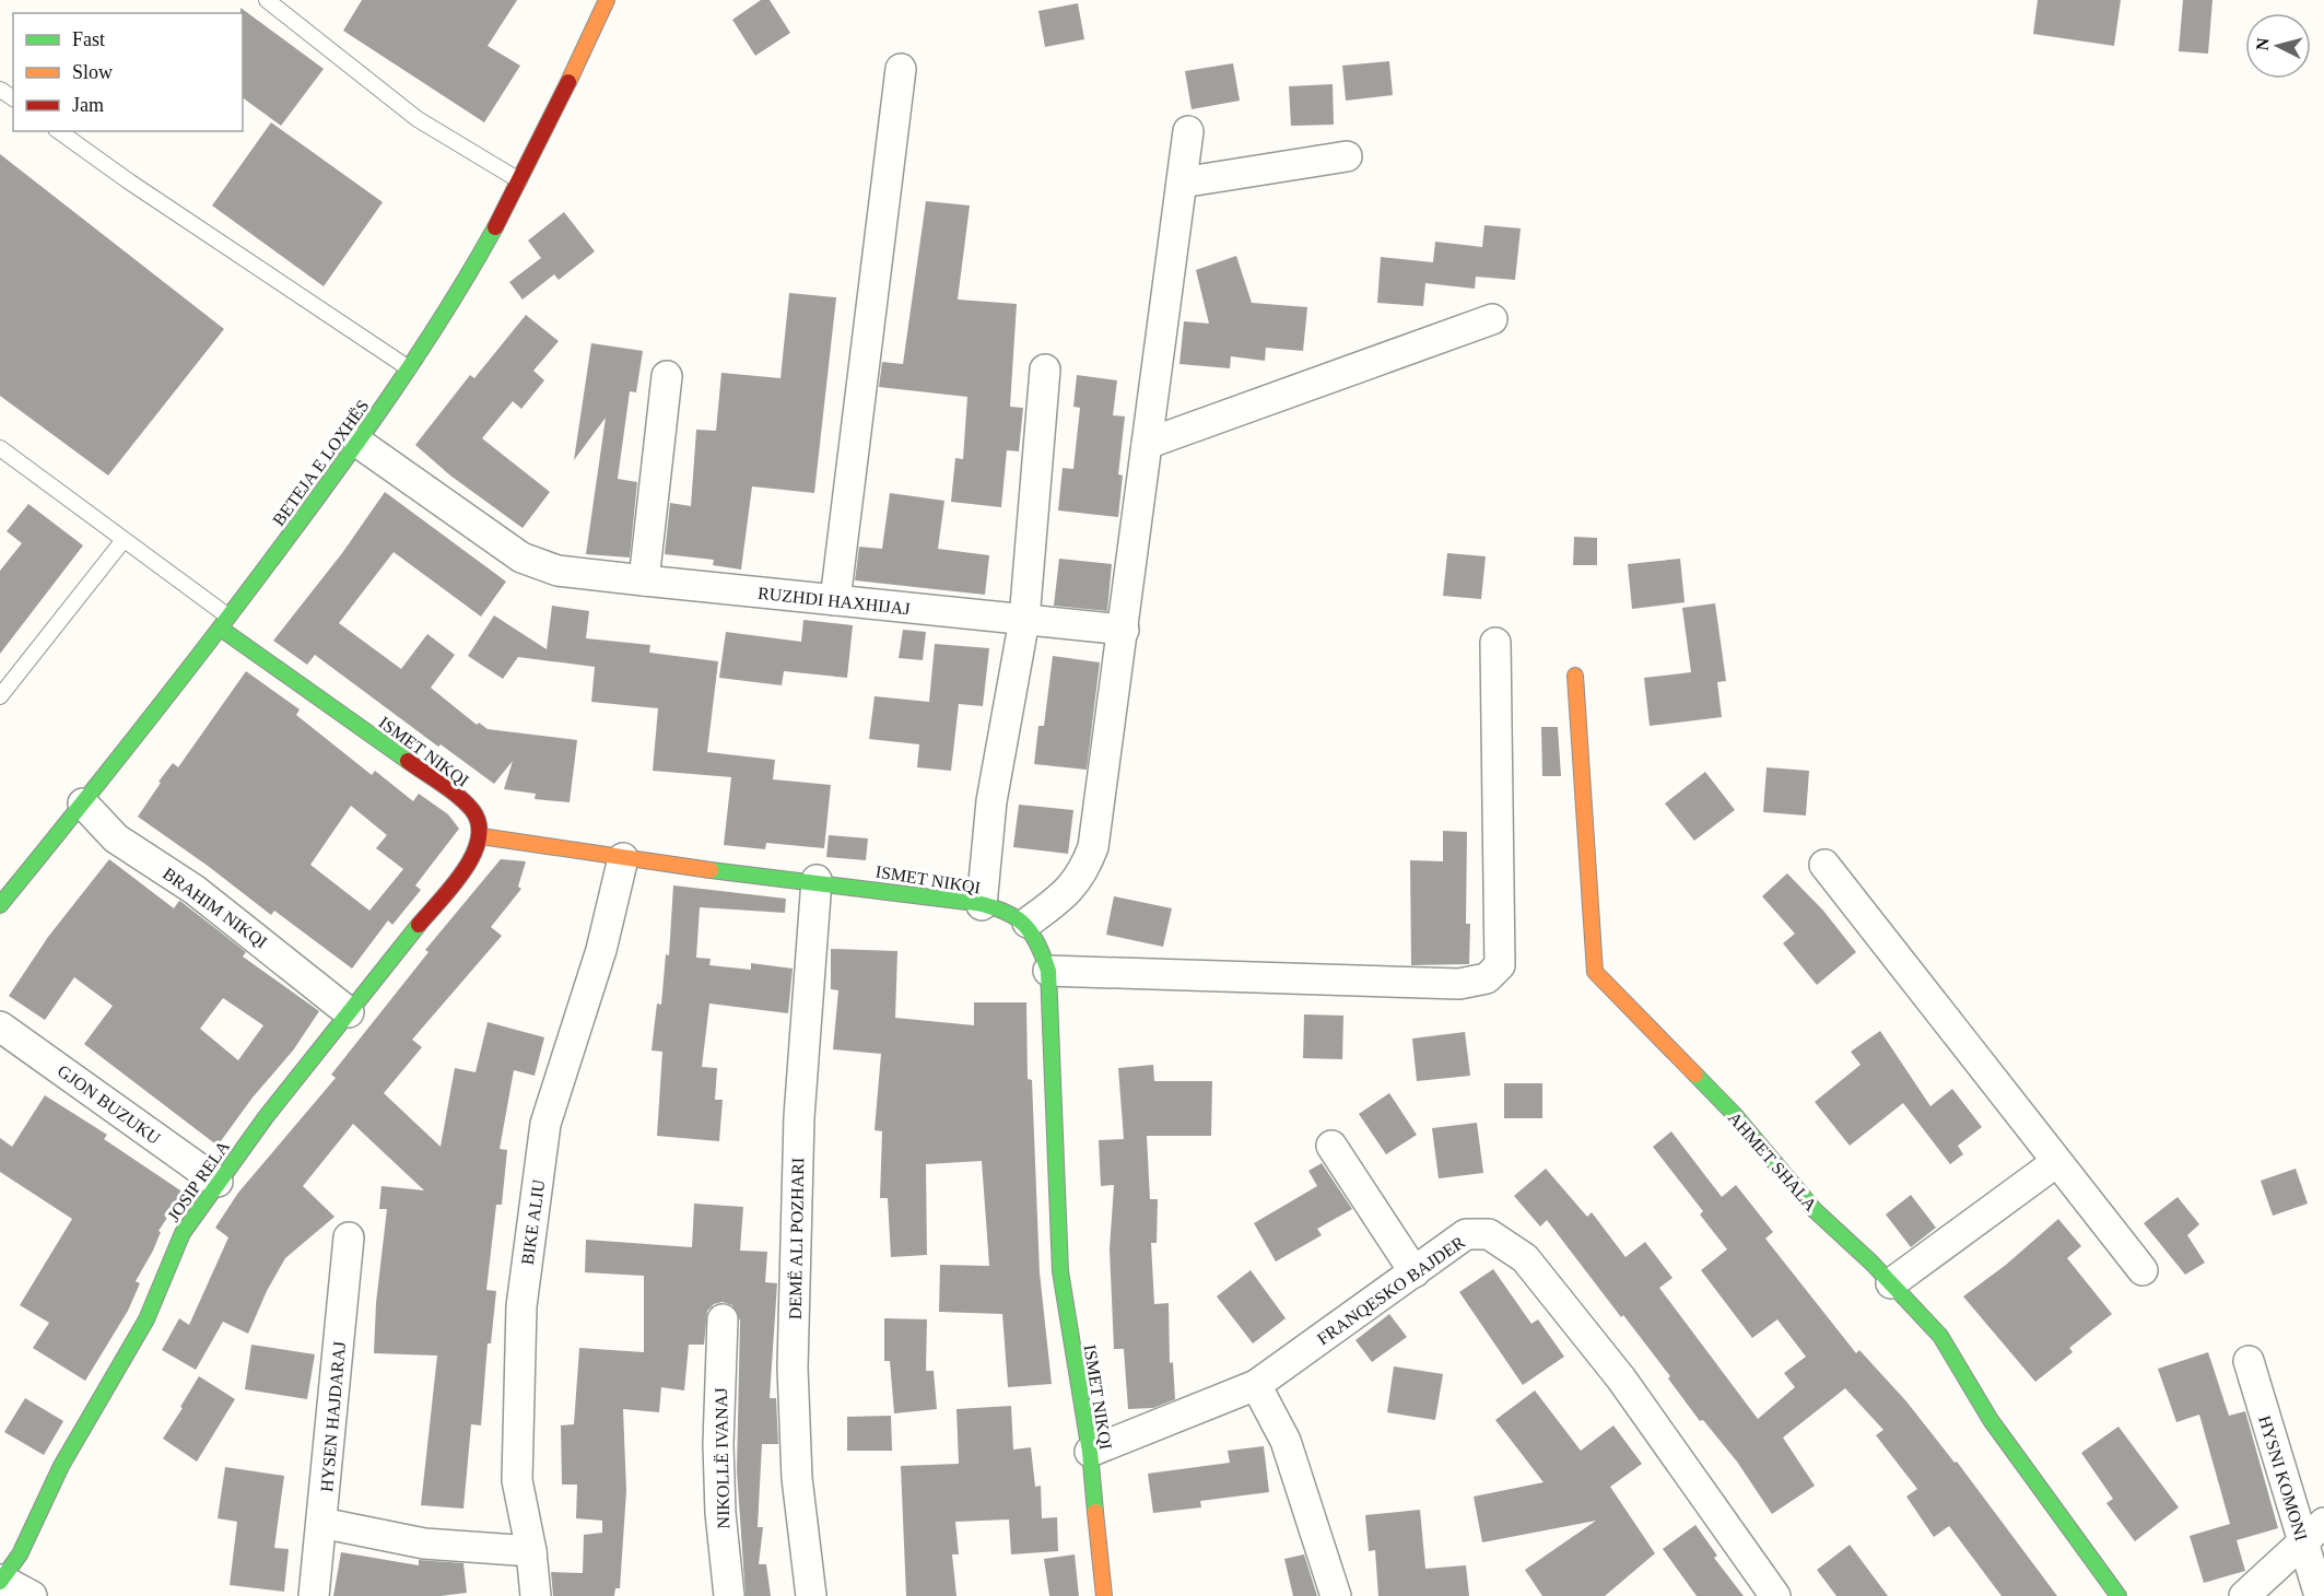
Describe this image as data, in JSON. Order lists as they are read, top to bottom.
{
  "streets": {
    "street": [
      "BETEJA E LOXHËS",
      "RUZHDI HAXHIJAJ",
      "ISMET NIKQI",
      "BRAHIM NIKQI",
      "GJON BUZUKU",
      "AHMET SHALA",
      "JOSIP RELA",
      "BIKE ALIU",
      "DEMË ALI POZHARI",
      "FRANQESKO BAJDER",
      "HYSEN HAJDARAJ",
      "NIKOLLË IVANAJ",
      "HYSNI KOMONI"
    ]
  },
  "crossings": [
    ["BETEJA E LOXHËS", "RUZHDI HAXHIJAJ"],
    ["BETEJA E LOXHËS", "ISMET NIKQI"],
    ["BETEJA E LOXHËS", "BRAHIM NIKQI"],
    ["ISMET NIKQI", "JOSIP RELA"],
    ["ISMET NIKQI", "BIKE ALIU"],
    ["ISMET NIKQI", "DEMË ALI POZHARI"],
    ["ISMET NIKQI", "FRANQESKO BAJDER"],
    ["BRAHIM NIKQI", "JOSIP RELA"],
    ["GJON BUZUKU", "JOSIP RELA"]
  ],
  "legend": ["Fast", "Slow", "Jam"],
  "north": "left"
}
